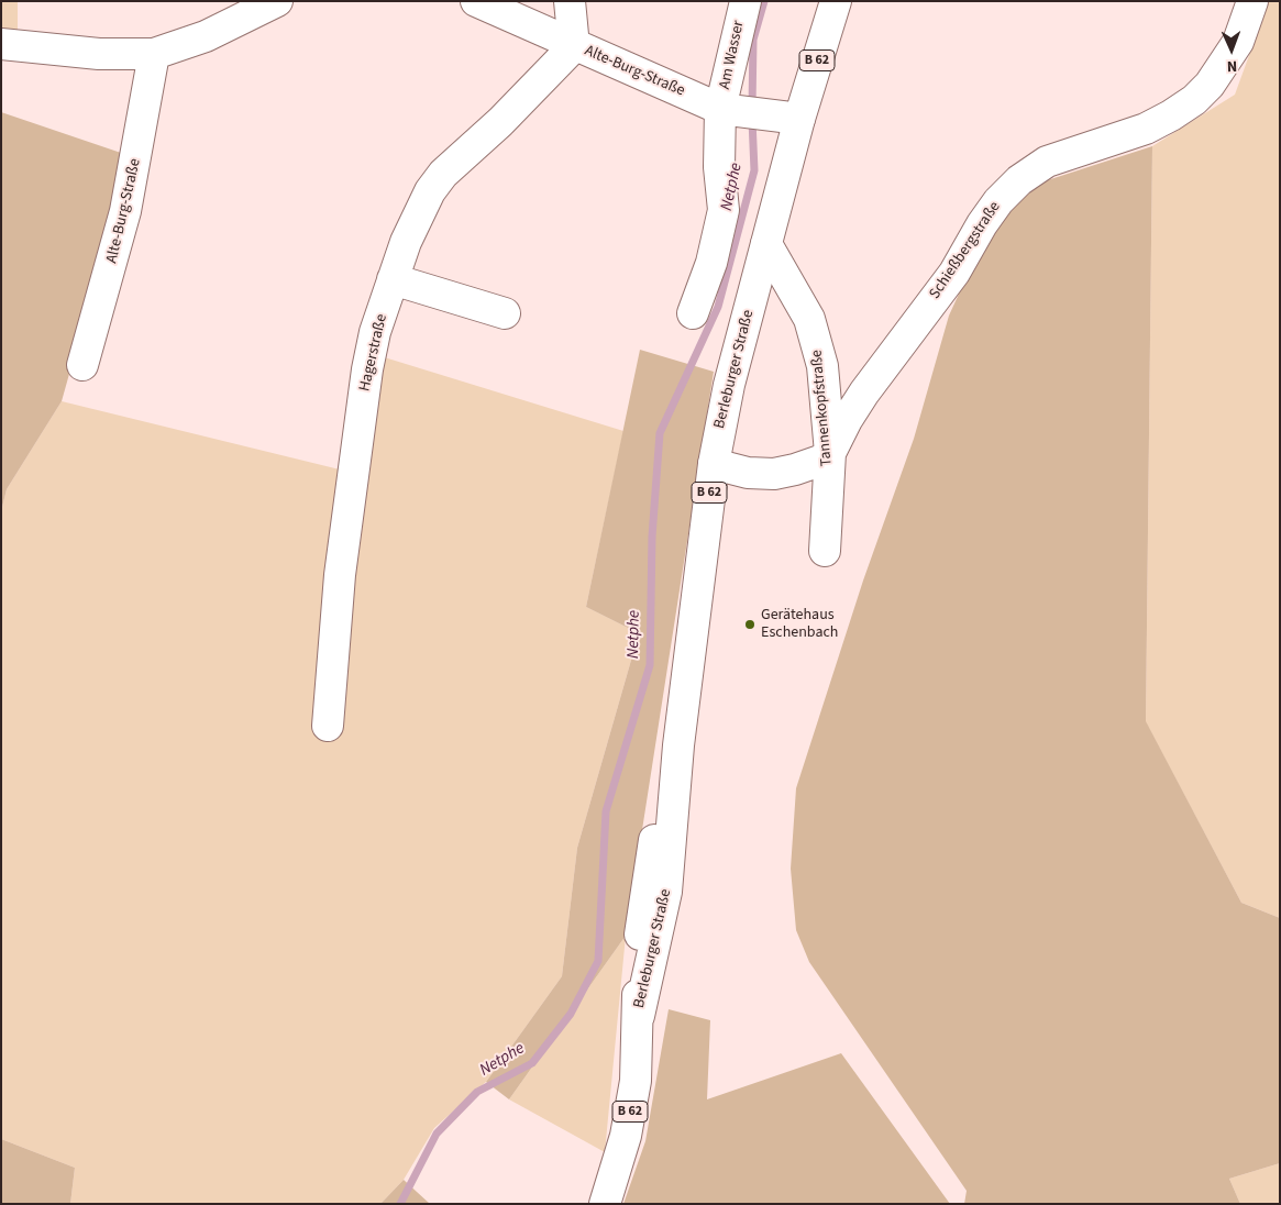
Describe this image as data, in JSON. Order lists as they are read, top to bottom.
{
  "streets": {
    "street": [
      "Am Wasser",
      "B 62",
      "Alte-Burg-Straße",
      "Schießbergstraße",
      "Hagerstraße",
      "Berleburger Straße",
      "Tannenkopfstraße"
    ]
  },
  "crossings": [
    ["Am Wasser", "Alte-Burg-Straße"],
    ["Alte-Burg-Straße", "Hagerstraße"],
    ["Alte-Burg-Straße", "Berleburger Straße"],
    ["Schießbergstraße", "Tannenkopfstraße"],
    ["Berleburger Straße", "Tannenkopfstraße"]
  ],
  "water": ["Netphe"],
  "places": ["Gerätehaus Eschenbach"],
  "north": "bottom"
}
